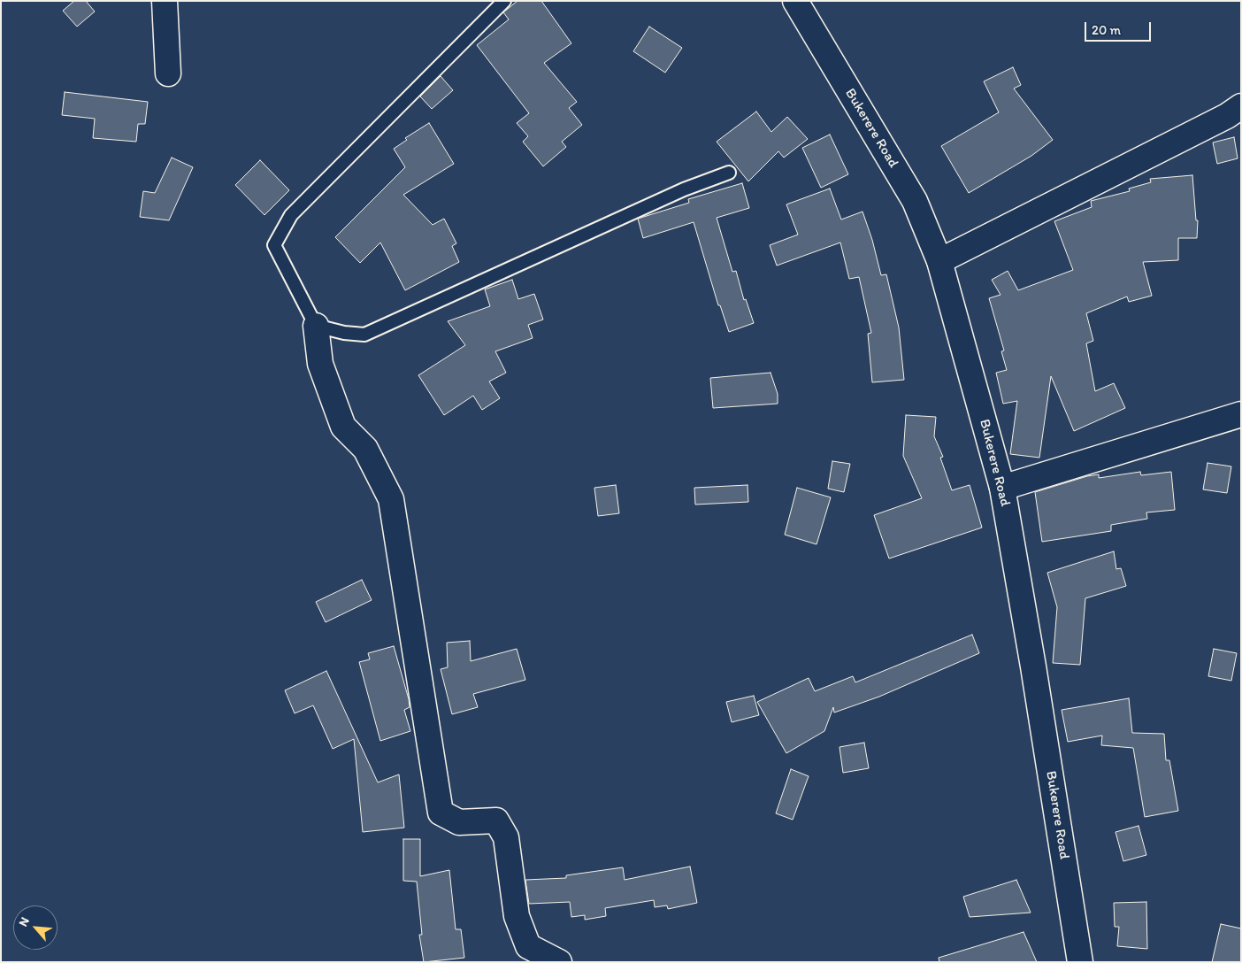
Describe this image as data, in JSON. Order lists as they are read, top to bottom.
{
  "streets": {
    "street": ["Bukerere Road"]
  },
  "scale_bar": "20 m",
  "north": "top left"
}
